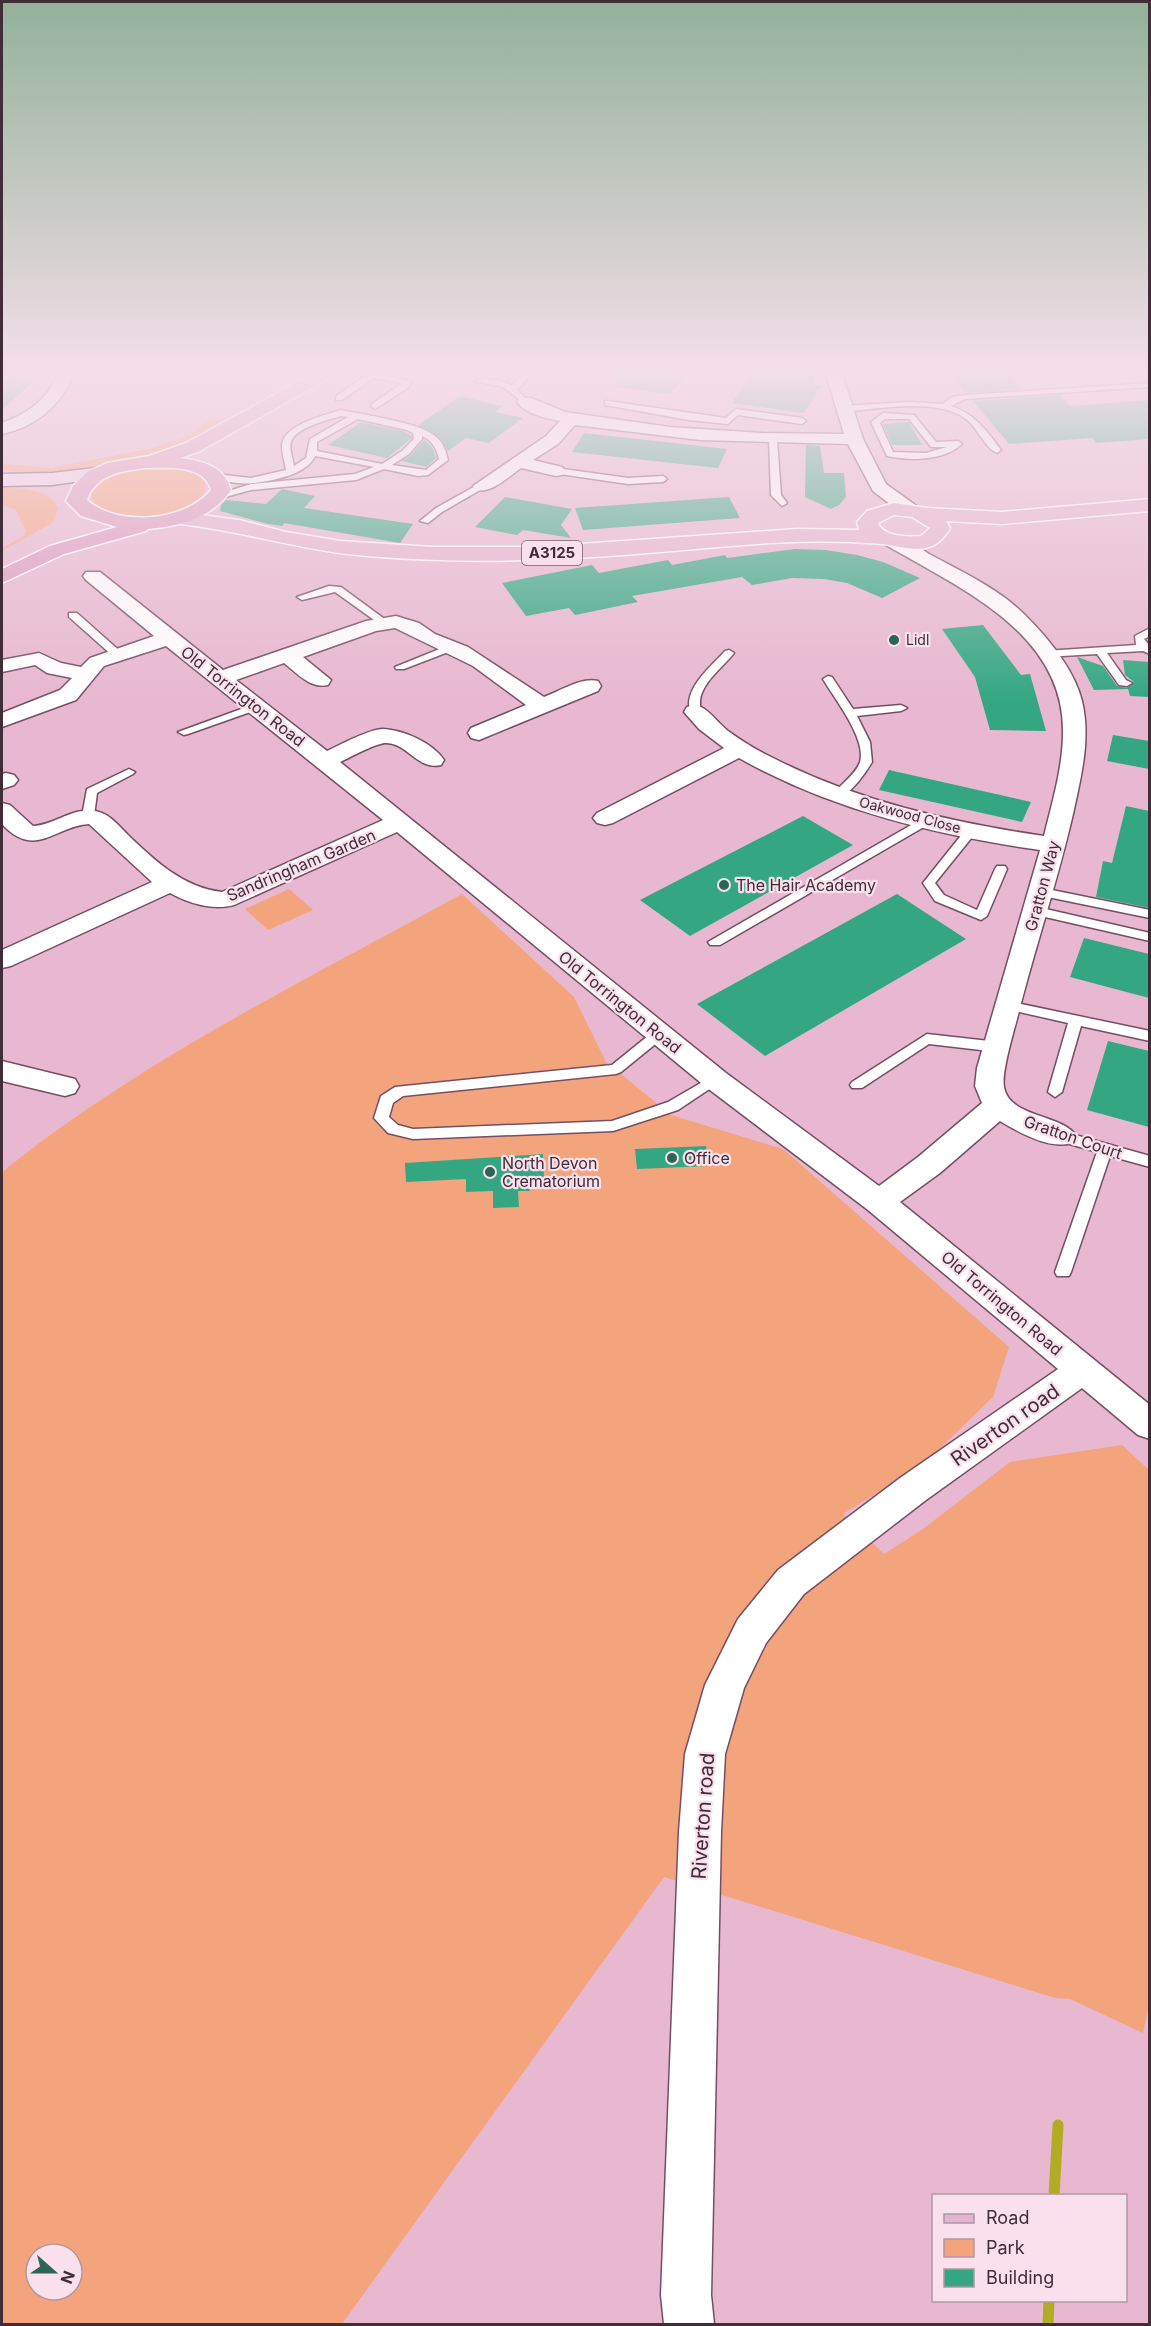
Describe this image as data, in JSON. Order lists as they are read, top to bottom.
{
  "streets": {
    "main road": ["A3125"],
    "street": [
      "Old Torrington Road",
      "Oakwood Close",
      "Sandringham Garden",
      "Gratton Way",
      "Gratton Court",
      "Riverton road"
    ]
  },
  "crossings": [
    ["A3125", "Gratton Way"],
    ["Old Torrington Road", "Sandringham Garden"],
    ["Old Torrington Road", "Riverton road"],
    ["Oakwood Close", "Gratton Way"],
    ["Gratton Way", "Gratton Court"]
  ],
  "places": [
    "Lidl",
    "The Hair Academy",
    "Office",
    "North Devon Crematorium"
  ],
  "legend": ["Road", "Park", "Building"],
  "north": "right"
}
